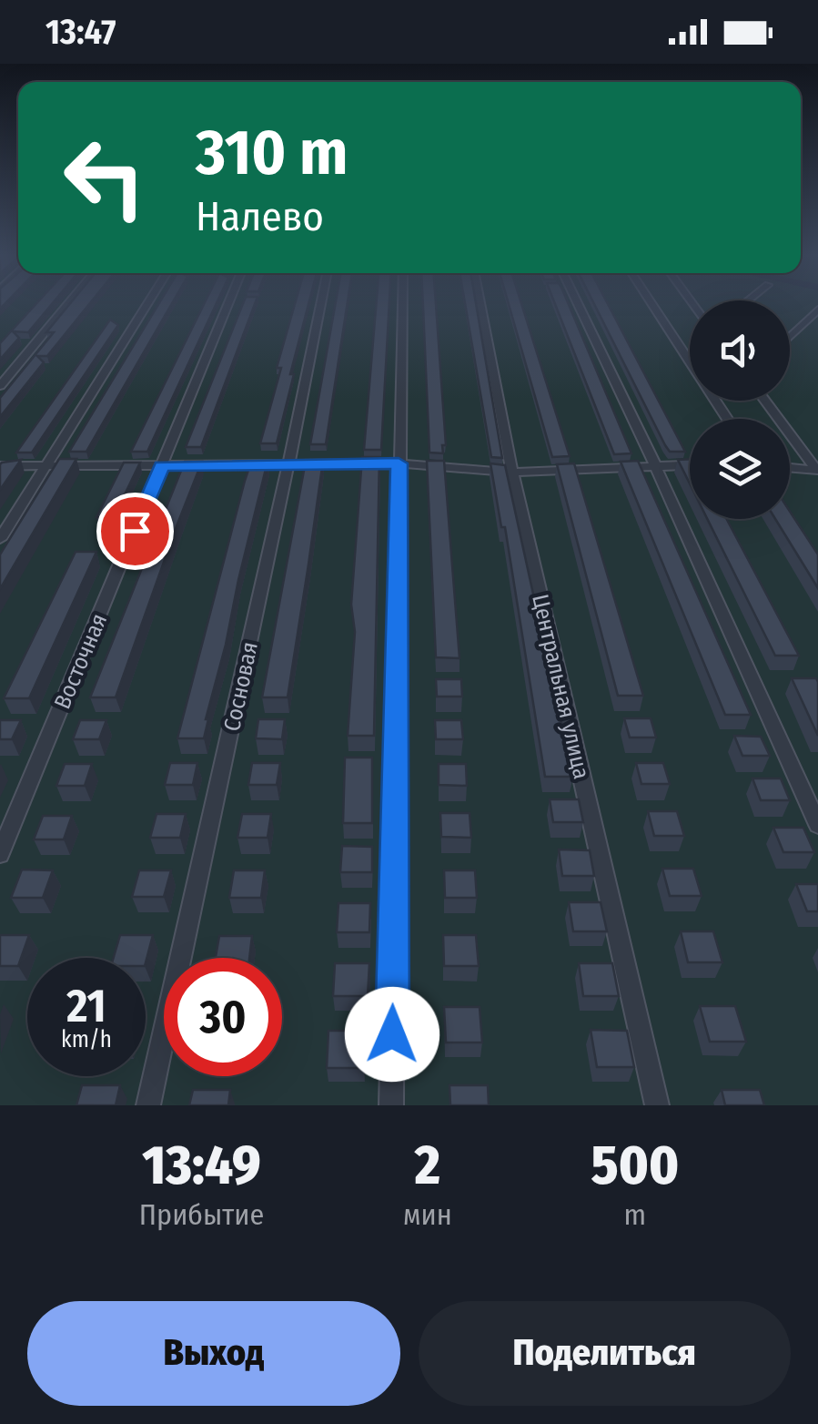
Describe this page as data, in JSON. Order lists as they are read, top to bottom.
{
  "streets": {
    "street": ["Восточная", "Сосновая", "Центральная улица"]
  },
  "page": {
    "status": "13:47",
    "turn": ["310 m", "Налево"],
    "speed": "21 km/h",
    "limit": "30",
    "eta": [
      "13:49",
      "Прибытие",
      "2",
      "мин",
      "500",
      "m"
    ],
    "buttons": ["Выход", "Поделиться"]
  }
}
